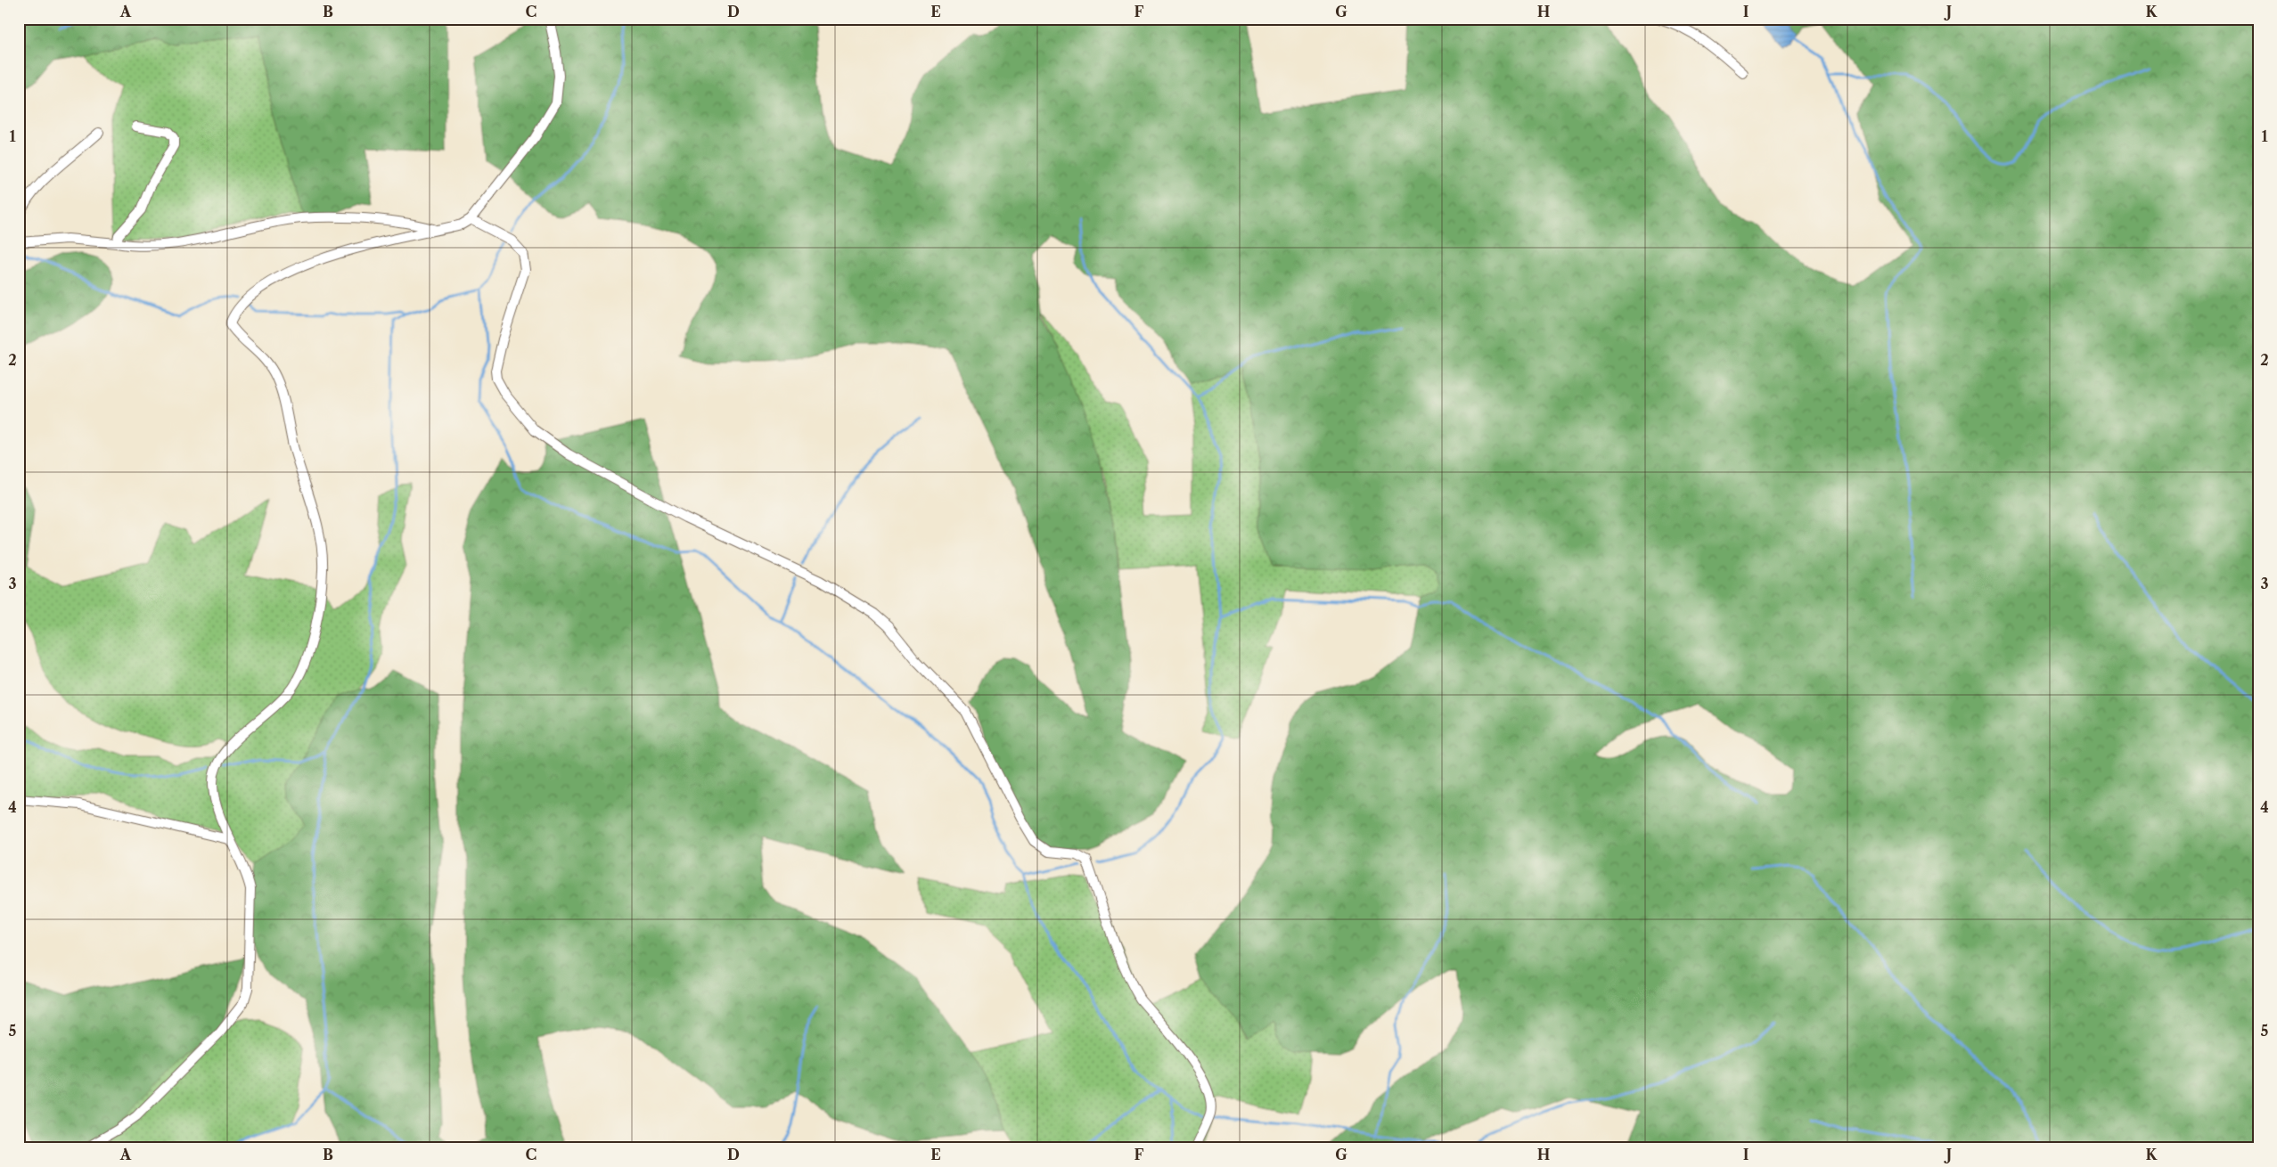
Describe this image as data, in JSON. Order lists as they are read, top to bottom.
{
  "grid": {
    "columns": [
      "A",
      "B",
      "C",
      "D",
      "E",
      "F",
      "G",
      "H",
      "I",
      "J",
      "K"
    ],
    "rows": [
      "1",
      "2",
      "3",
      "4",
      "5"
    ]
  }
}
